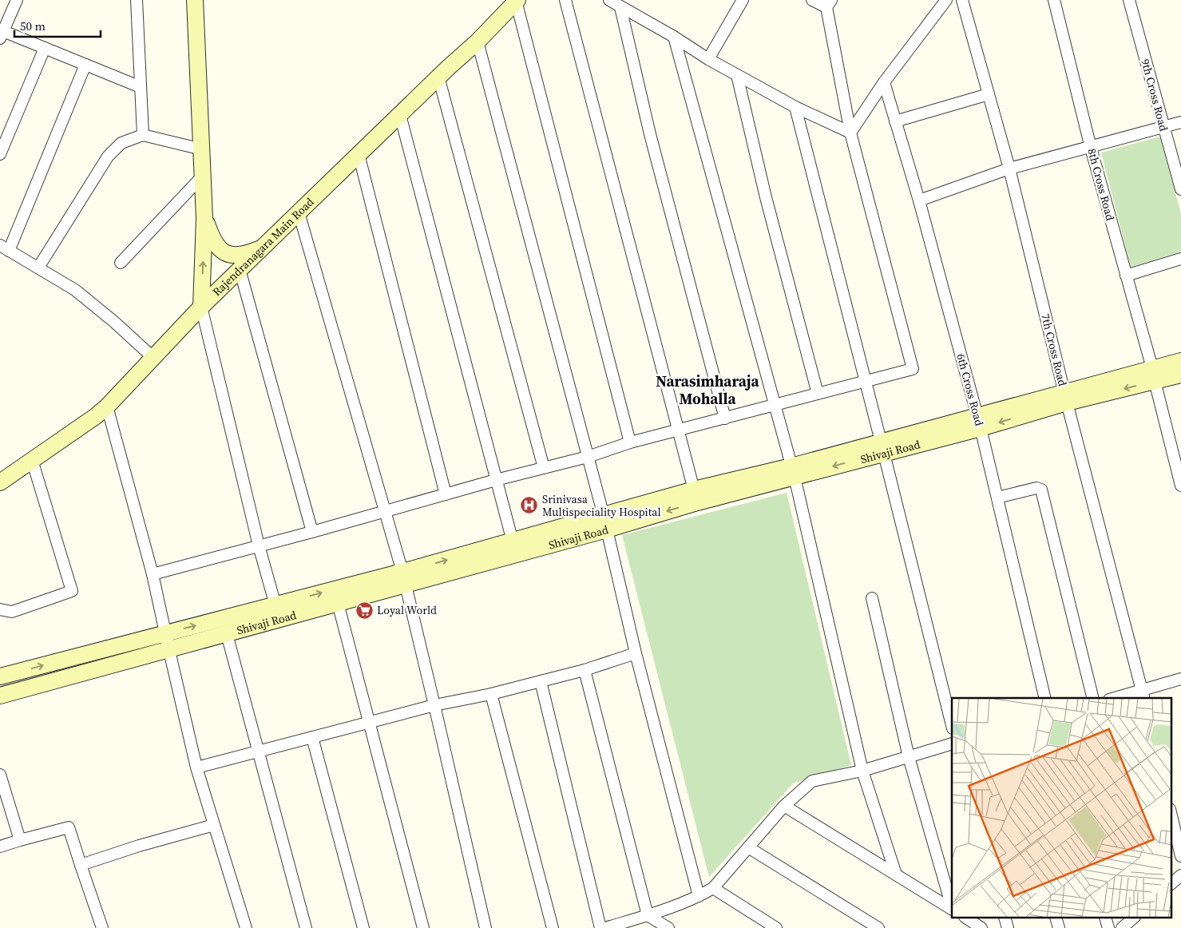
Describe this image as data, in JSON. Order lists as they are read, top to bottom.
{
  "streets": {
    "street": [
      "9th Cross Road",
      "8th Cross Road",
      "Rajendranagara Main Road",
      "7th Cross Road",
      "6th Cross Road",
      "Shivaji Road"
    ]
  },
  "crossings": [
    ["8th Cross Road", "Shivaji Road"],
    ["7th Cross Road", "Shivaji Road"],
    ["6th Cross Road", "Shivaji Road"]
  ],
  "districts": ["Narasimharaja Mohalla"],
  "places": {
    "hospital": ["Srinivasa Multispeciality Hospital"],
    "supermarket": ["Loyal World"]
  },
  "scale_bar": "50 m"
}
